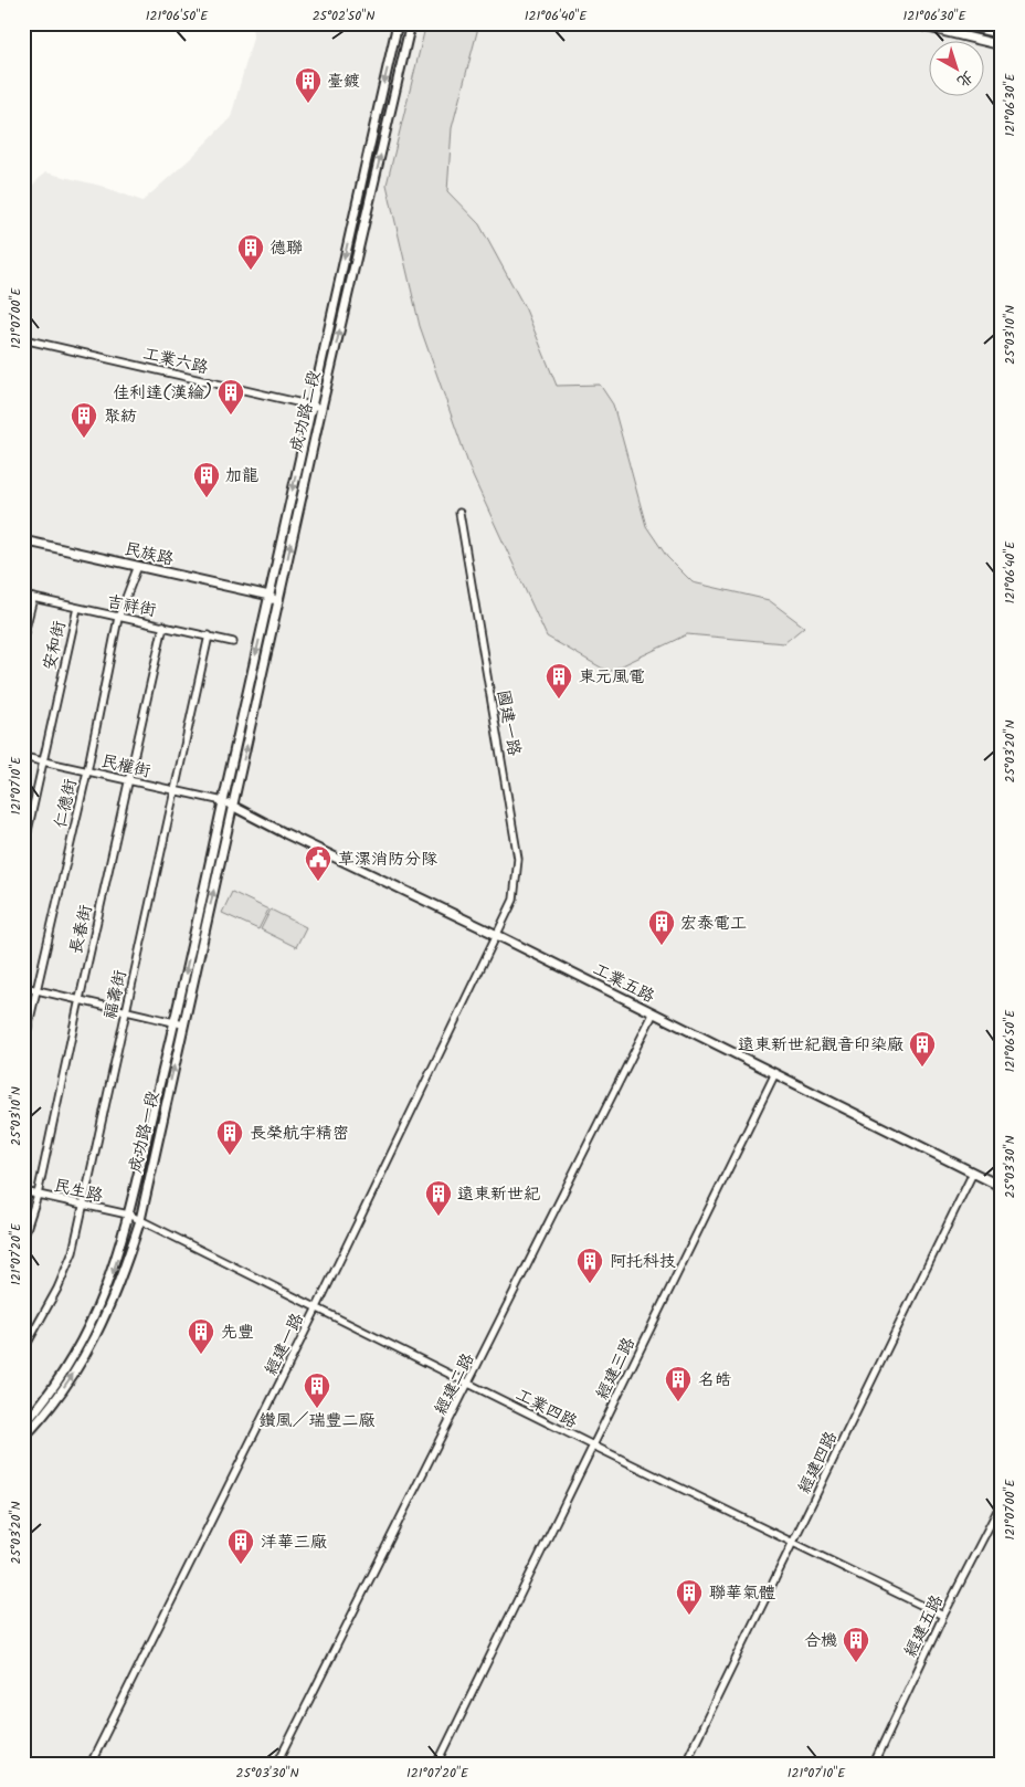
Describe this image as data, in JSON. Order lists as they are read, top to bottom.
{
  "streets": {
    "street": [
      "工業六路",
      "成功路二段",
      "民族路",
      "吉祥街",
      "安和街",
      "國建一路",
      "民權街",
      "仁德街",
      "長春街",
      "工業五路",
      "福壽街",
      "成功路一段",
      "民生路",
      "經建一路",
      "經建三路",
      "經建二路",
      "工業四路",
      "經建四路",
      "經建五路"
    ]
  },
  "crossings": [
    ["工業六路", "成功路二段"],
    ["成功路二段", "民族路"],
    ["成功路二段", "民權街"],
    ["成功路二段", "工業五路"],
    ["成功路二段", "成功路一段"],
    ["民族路", "仁德街"],
    ["吉祥街", "安和街"],
    ["吉祥街", "仁德街"],
    ["吉祥街", "長春街"],
    ["吉祥街", "福壽街"],
    ["安和街", "民權街"],
    ["國建一路", "工業五路"],
    ["國建一路", "經建一路"],
    ["民權街", "仁德街"],
    ["民權街", "長春街"],
    ["民權街", "工業五路"],
    ["民權街", "福壽街"],
    ["民權街", "成功路一段"],
    ["長春街", "民生路"],
    ["工業五路", "成功路一段"],
    ["工業五路", "經建一路"],
    ["工業五路", "經建三路"],
    ["工業五路", "經建二路"],
    ["工業五路", "經建四路"],
    ["福壽街", "民生路"],
    ["成功路一段", "民生路"],
    ["成功路一段", "工業四路"],
    ["民生路", "工業四路"],
    ["經建一路", "工業四路"],
    ["經建三路", "工業四路"],
    ["經建二路", "工業四路"],
    ["工業四路", "經建四路"],
    ["工業四路", "經建五路"]
  ],
  "places": {
    "building": [
      "臺鍍",
      "德聯",
      "佳利達(漢綸)",
      "聚紡",
      "加龍",
      "東元風電",
      "宏泰電工",
      "遠東新世紀觀音印染廠",
      "長榮航宇精密",
      "遠東新世紀",
      "阿托科技",
      "先豐",
      "名皓",
      "鑽風／瑞豐二廠",
      "洋華三廠",
      "聯華氣體",
      "合機"
    ],
    "public building": ["草漯消防分隊"]
  },
  "north": "bottom right",
  "coordinates": [
    "121°06'50\"E",
    "25°02'50\"N",
    "121°06'40\"E",
    "121°06'30\"E",
    "121°07'00\"E",
    "25°03'10\"N",
    "25°03'20\"N",
    "121°07'10\"E",
    "25°03'30\"N",
    "121°07'20\"E"
  ]
}
